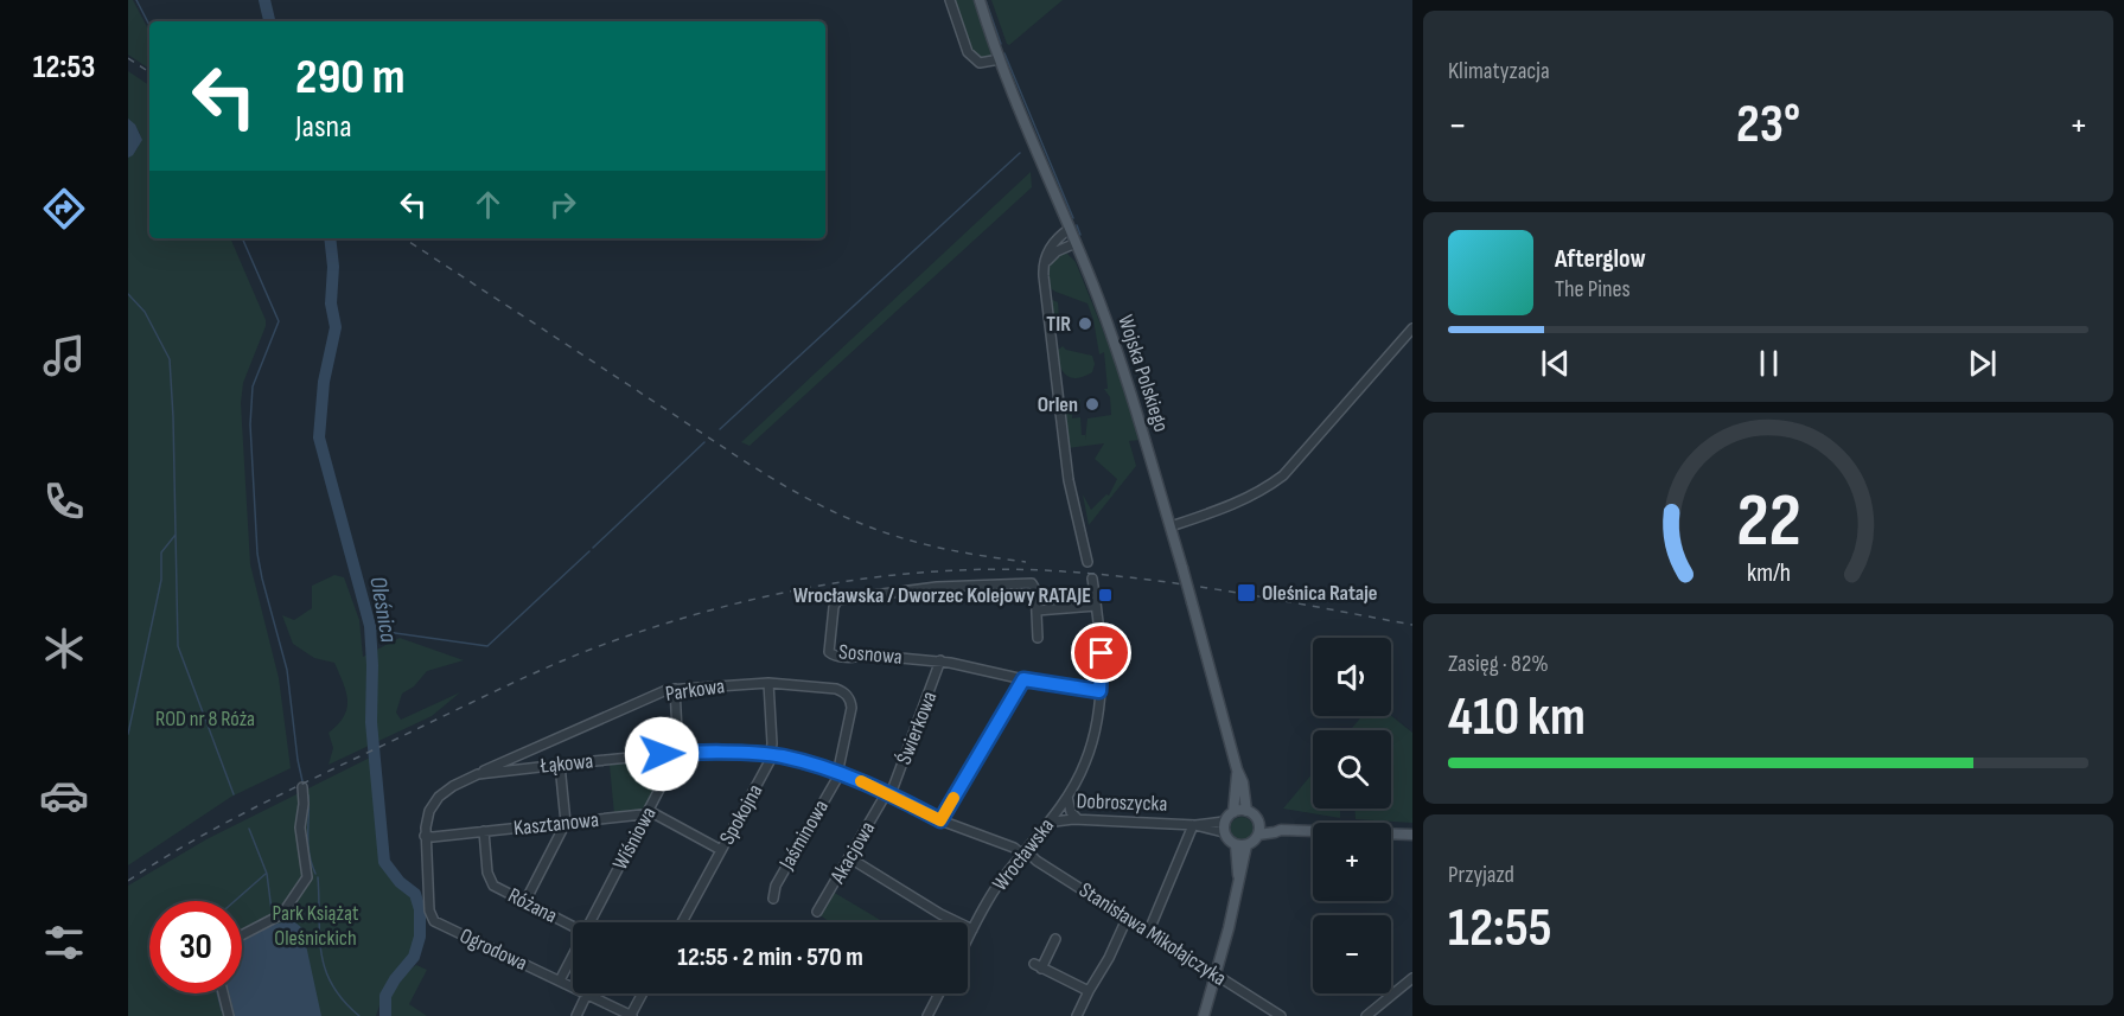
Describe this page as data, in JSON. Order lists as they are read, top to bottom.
{
  "streets": {
    "main road": ["Wojska Polskiego"],
    "street": [
      "Sosnowa",
      "Parkowa",
      "Świerkowa",
      "Łąkowa",
      "Dobroszycka",
      "Spokojna",
      "Kasztanowa",
      "Jaśminowa",
      "Wiśniowa",
      "Akacjowa",
      "Wrocławska",
      "Różana",
      "Stanisława Mikołajczyka",
      "Ogrodowa"
    ]
  },
  "crossings": [
    ["Wojska Polskiego", "Dobroszycka"],
    ["Sosnowa", "Świerkowa"],
    ["Sosnowa", "Wrocławska"],
    ["Parkowa", "Łąkowa"],
    ["Parkowa", "Spokojna"],
    ["Parkowa", "Jaśminowa"],
    ["Parkowa", "Wiśniowa"],
    ["Świerkowa", "Łąkowa"],
    ["Świerkowa", "Akacjowa"],
    ["Łąkowa", "Spokojna"],
    ["Łąkowa", "Kasztanowa"],
    ["Łąkowa", "Jaśminowa"],
    ["Łąkowa", "Wiśniowa"],
    ["Łąkowa", "Akacjowa"],
    ["Łąkowa", "Wrocławska"],
    ["Łąkowa", "Stanisława Mikołajczyka"],
    ["Łąkowa", "Ogrodowa"],
    ["Dobroszycka", "Wrocławska"],
    ["Spokojna", "Kasztanowa"],
    ["Kasztanowa", "Wiśniowa"],
    ["Kasztanowa", "Różana"],
    ["Kasztanowa", "Ogrodowa"],
    ["Wiśniowa", "Ogrodowa"],
    ["Wrocławska", "Stanisława Mikołajczyka"]
  ],
  "water": ["Oleśnica"],
  "parks": ["ROD nr 8 Róża", "Park Książąt Oleśnickich"],
  "places": {
    "other": ["TIR", "Orlen"],
    "transit": ["Oleśnica Rataje", "Wrocławska / Dworzec Kolejowy RATAJE"]
  },
  "page": {
    "tabs": "12:53",
    "tile": [
      "Klimatyzacja",
      ["Zasięg · 82%", "410 km"],
      ["Przyjazd", "12:55"]
    ],
    "turn": ["290 m", "Jasna"],
    "heat": ["−", "23°", "+"],
    "song": ["Afterglow", "The Pines"],
    "map_buttons": ["+", "−"],
    "limit": "30",
    "trip": "12:55 · 2 min · 570 m",
    "gauge": ["22", "km/h"]
  }
}
